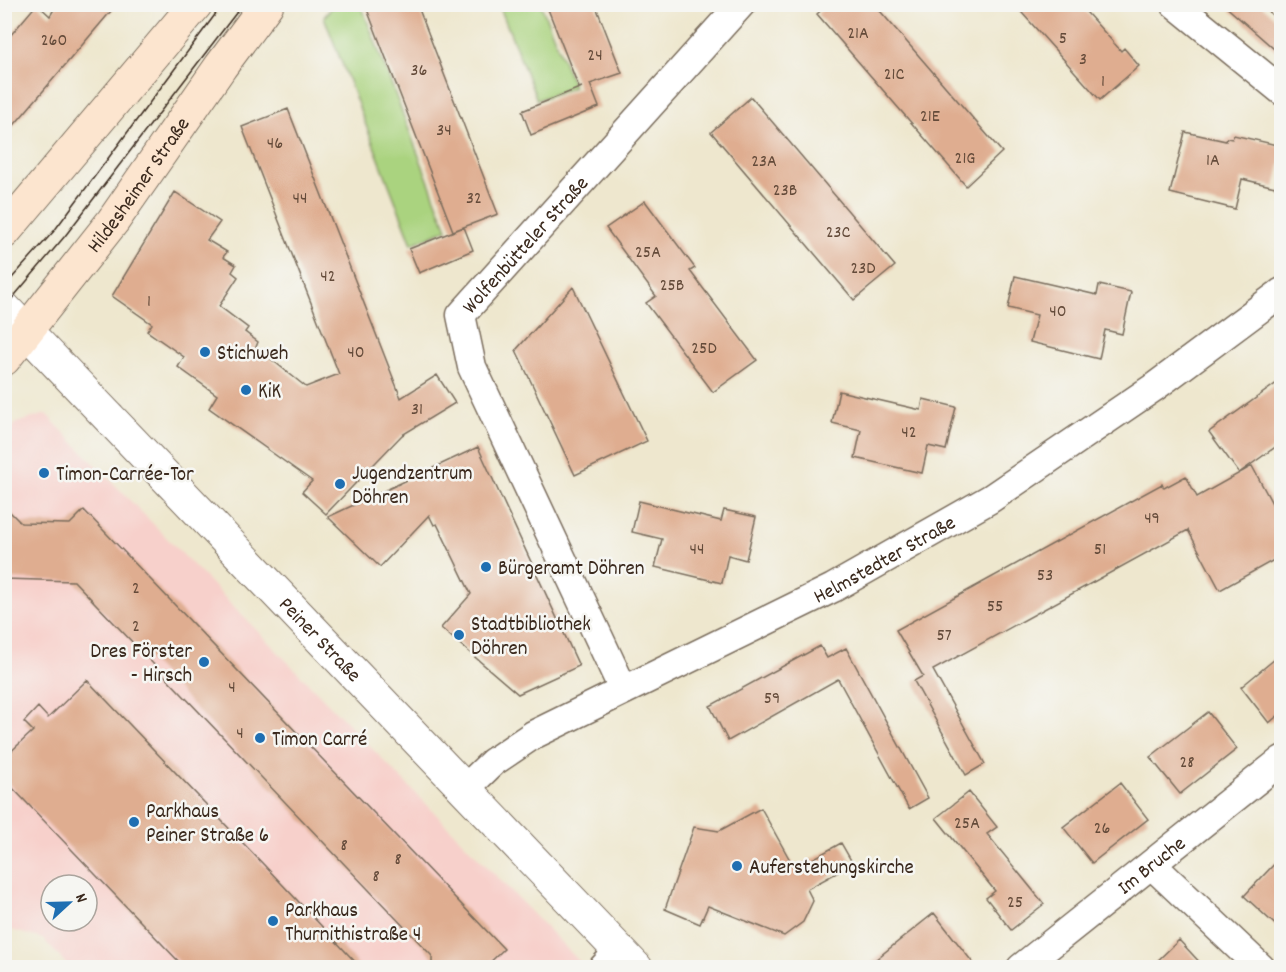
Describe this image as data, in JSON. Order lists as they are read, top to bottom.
{
  "streets": {
    "main road": ["Hildesheimer Straße"],
    "street": [
      "Wolfenbütteler Straße",
      "Helmstedter Straße",
      "Peiner Straße",
      "Im Bruche"
    ]
  },
  "crossings": [
    ["Hildesheimer Straße", "Peiner Straße"],
    ["Wolfenbütteler Straße", "Helmstedter Straße"],
    ["Helmstedter Straße", "Peiner Straße"]
  ],
  "places": [
    "Stichweh",
    "KiK",
    "Timon-Carrée-Tor",
    "Jugendzentrum Döhren",
    "Bürgeramt Döhren",
    "Stadtbibliothek Döhren",
    "Dres Förster - Hirsch",
    "Timon Carré",
    "Parkhaus Peiner Straße 6",
    "Auferstehungskirche",
    "Parkhaus Thurnithistraße 4"
  ],
  "house_numbers": [
    "21A",
    "5",
    "260",
    "24",
    "3",
    "36",
    "21C",
    "1",
    "21E",
    "34",
    "46",
    "21G",
    "1A",
    "23A",
    "23B",
    "44",
    "32",
    "23C",
    "25A",
    "23D",
    "42",
    "25B",
    "1",
    "40",
    "25D",
    "40",
    "31",
    "42",
    "49",
    "44",
    "51",
    "53",
    "2",
    "55",
    "2",
    "57",
    "4",
    "59",
    "4",
    "28",
    "25A",
    "26",
    "8",
    "8",
    "8",
    "25"
  ],
  "north": "right"
}
